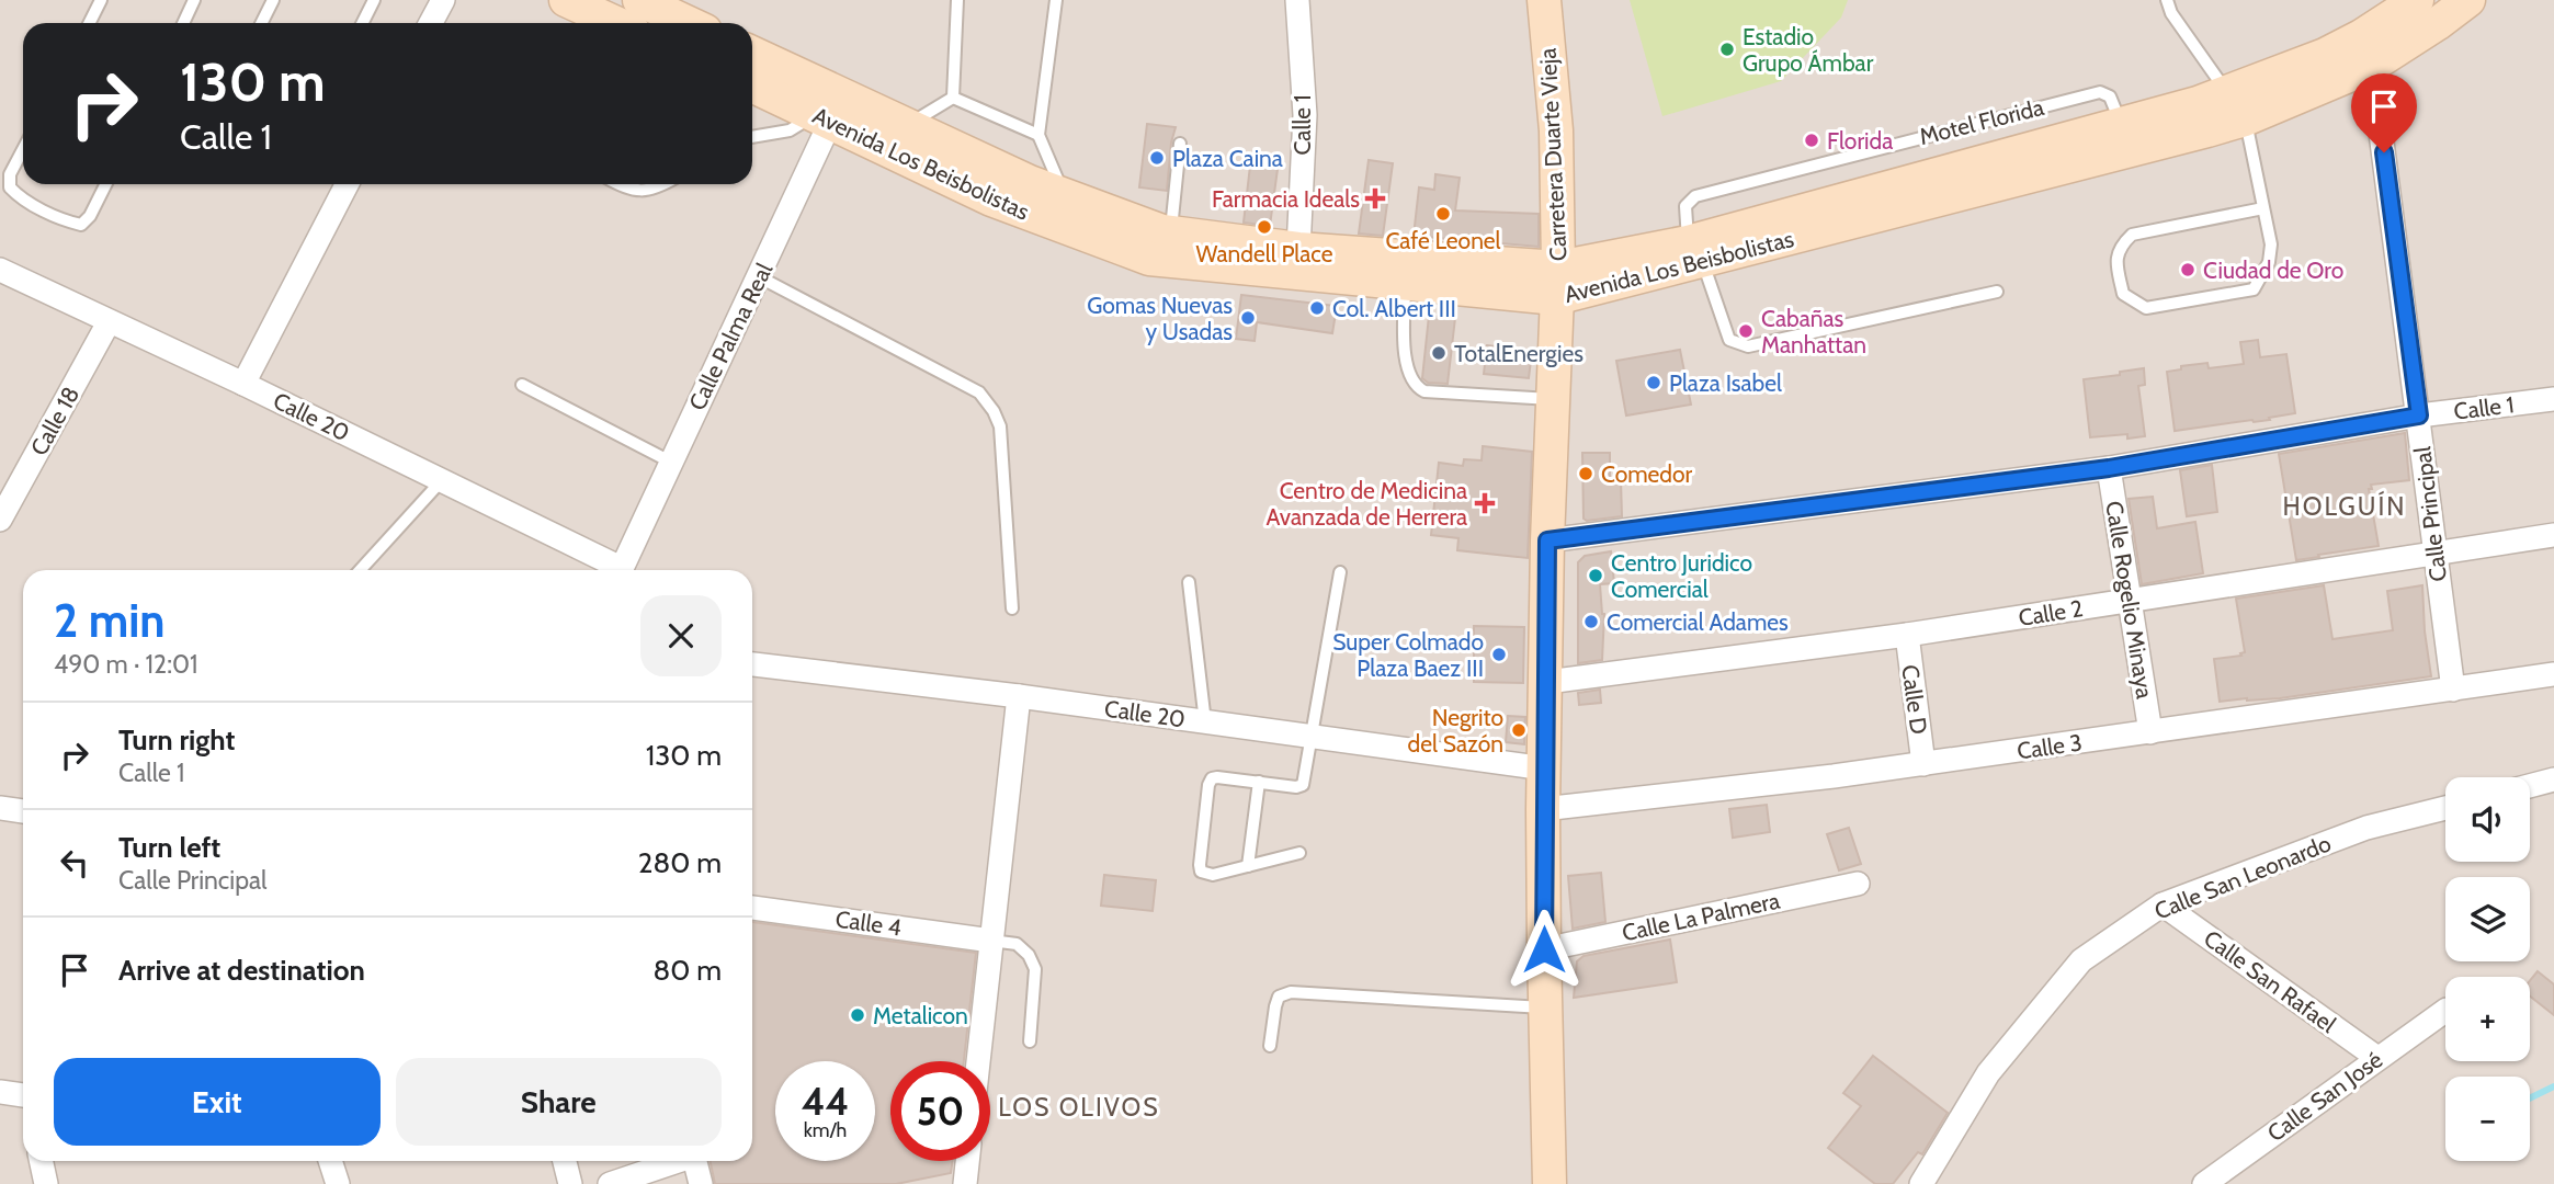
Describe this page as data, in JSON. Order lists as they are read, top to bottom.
{
  "streets": {
    "main road": ["Carretera Duarte Vieja", "Avenida Los Beisbolistas"],
    "street": [
      "Calle 1",
      "Calle Palma Real",
      "Calle 20",
      "Calle 18",
      "Calle Principal",
      "Calle Rogelio Minaya",
      "Calle 2",
      "Calle D",
      "Calle 3",
      "Calle San Leonardo",
      "Calle La Palmera",
      "Calle 4",
      "Calle San Rafael",
      "Calle San José"
    ]
  },
  "crossings": [
    ["Calle 1", "Carretera Duarte Vieja"],
    ["Calle 1", "Avenida Los Beisbolistas"],
    ["Calle 1", "Calle Principal"],
    ["Calle 1", "Calle Rogelio Minaya"],
    ["Carretera Duarte Vieja", "Avenida Los Beisbolistas"],
    ["Carretera Duarte Vieja", "Calle 20"],
    ["Carretera Duarte Vieja", "Calle 2"],
    ["Carretera Duarte Vieja", "Calle 3"],
    ["Carretera Duarte Vieja", "Calle La Palmera"],
    ["Avenida Los Beisbolistas", "Calle Palma Real"],
    ["Avenida Los Beisbolistas", "Calle Principal"],
    ["Calle 20", "Calle 18"],
    ["Calle Principal", "Calle 2"],
    ["Calle Principal", "Calle 3"],
    ["Calle Rogelio Minaya", "Calle 2"],
    ["Calle Rogelio Minaya", "Calle 3"],
    ["Calle 2", "Calle D"],
    ["Calle D", "Calle 3"],
    ["Calle San Leonardo", "Calle San Rafael"],
    ["Calle San Rafael", "Calle San José"]
  ],
  "districts": ["HOLGUÍN", "LOS OLIVOS"],
  "places": {
    "other": [
      "Estadio Grupo Ámbar",
      "Florida",
      "Plaza Caina",
      "Café Leonel",
      "Wandell Place",
      "Ciudad de Oro",
      "Col. Albert III",
      "Gomas Nuevas y Usadas",
      "Cabañas Manhattan",
      "TotalEnergies",
      "Plaza Isabel",
      "Comedor",
      "Centro Juridico Comercial",
      "Comercial Adames",
      "Super Colmado Plaza Baez III",
      "Negrito del Sazón",
      "Metalicon"
    ],
    "health": ["Farmacia Ideals", "Centro de Medicina Avanzada de Herrera"]
  },
  "page": {
    "turn": ["130 m", "Calle 1"],
    "heading": ["2 min", "490 m · 12:01"],
    "list": [
      {
        "name": "Turn right",
        "note": "Calle 1",
        "value": "130 m"
      },
      {
        "name": "Turn left",
        "note": "Calle Principal",
        "value": "280 m"
      },
      {
        "name": "Arrive at destination",
        "value": "80 m"
      }
    ],
    "map_buttons": ["+", "−"],
    "buttons": ["Exit", "Share"],
    "speed": "44 km/h",
    "limit": "50"
  }
}
